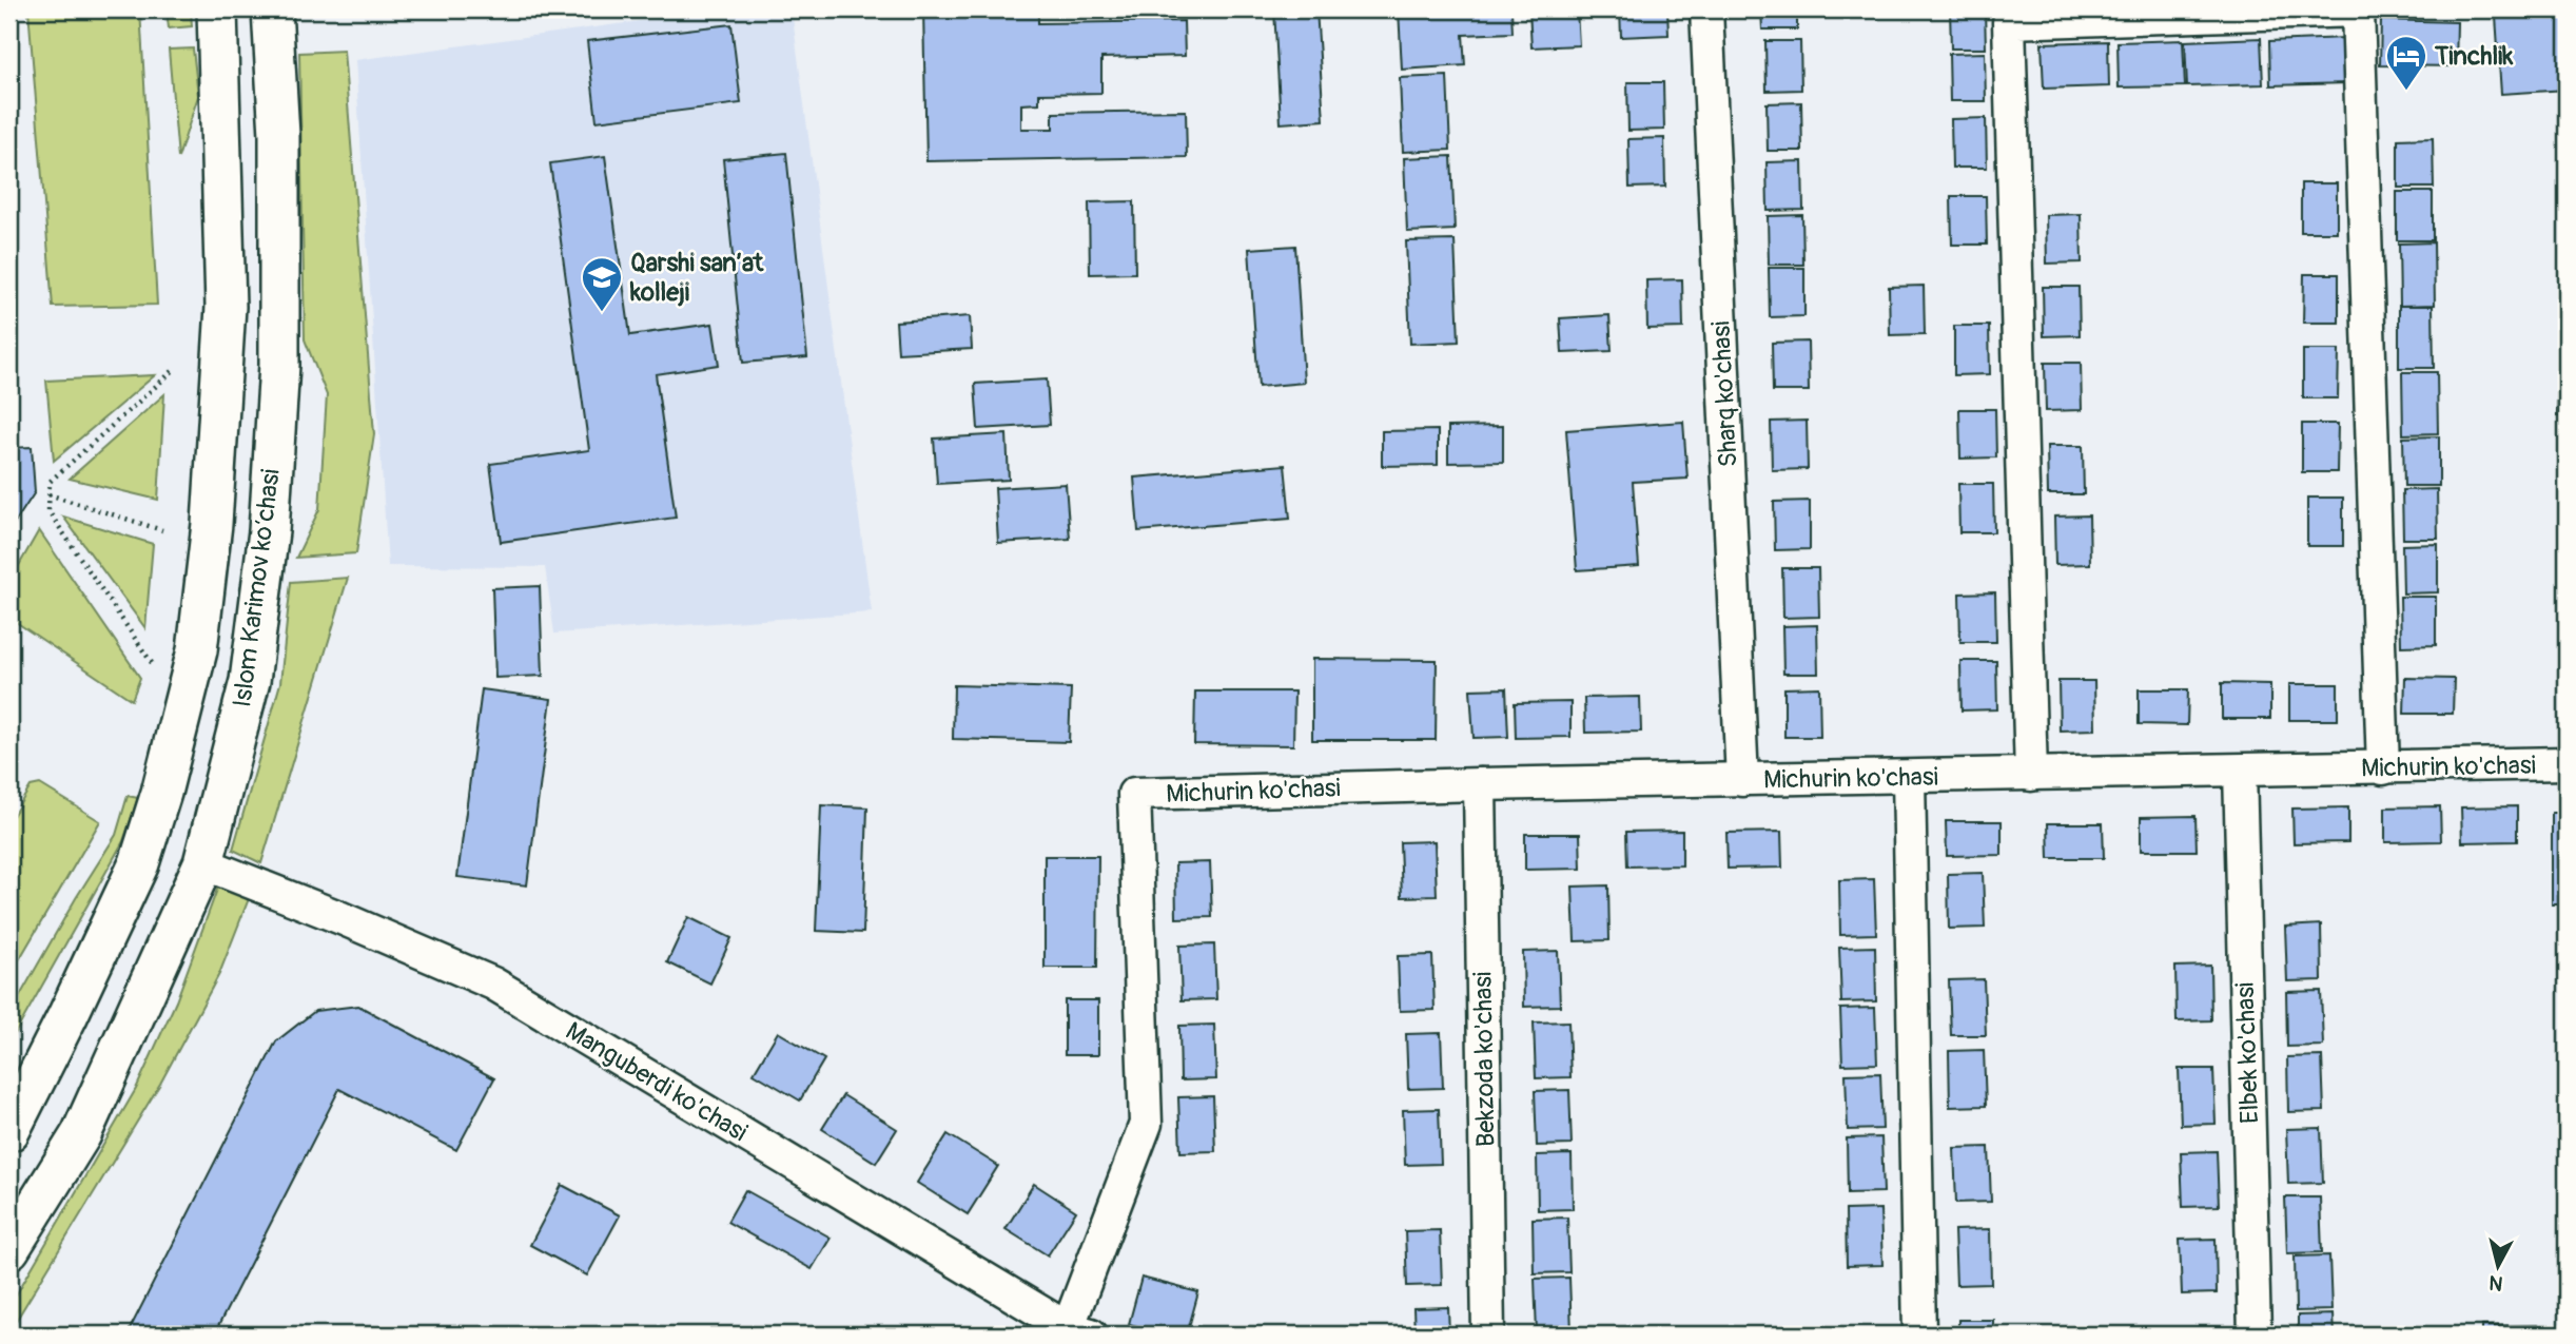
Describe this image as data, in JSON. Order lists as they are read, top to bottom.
{
  "streets": {
    "main road": ["Islom Karimov ko‘chasi"],
    "street": [
      "Sharq ko'chasi",
      "Michurin ko'chasi",
      "Elbek ko'chasi",
      "Bekzoda ko'chasi",
      "Manguberdi ko'chasi"
    ]
  },
  "crossings": [
    ["Sharq ko'chasi", "Michurin ko'chasi"],
    ["Islom Karimov ko‘chasi", "Manguberdi ko'chasi"],
    ["Michurin ko'chasi", "Elbek ko'chasi"],
    ["Michurin ko'chasi", "Bekzoda ko'chasi"],
    ["Michurin ko'chasi", "Manguberdi ko'chasi"]
  ],
  "places": {
    "hotel": ["Tinchlik"],
    "school or university": ["Qarshi san’at kolleji"]
  },
  "north": "bottom"
}
